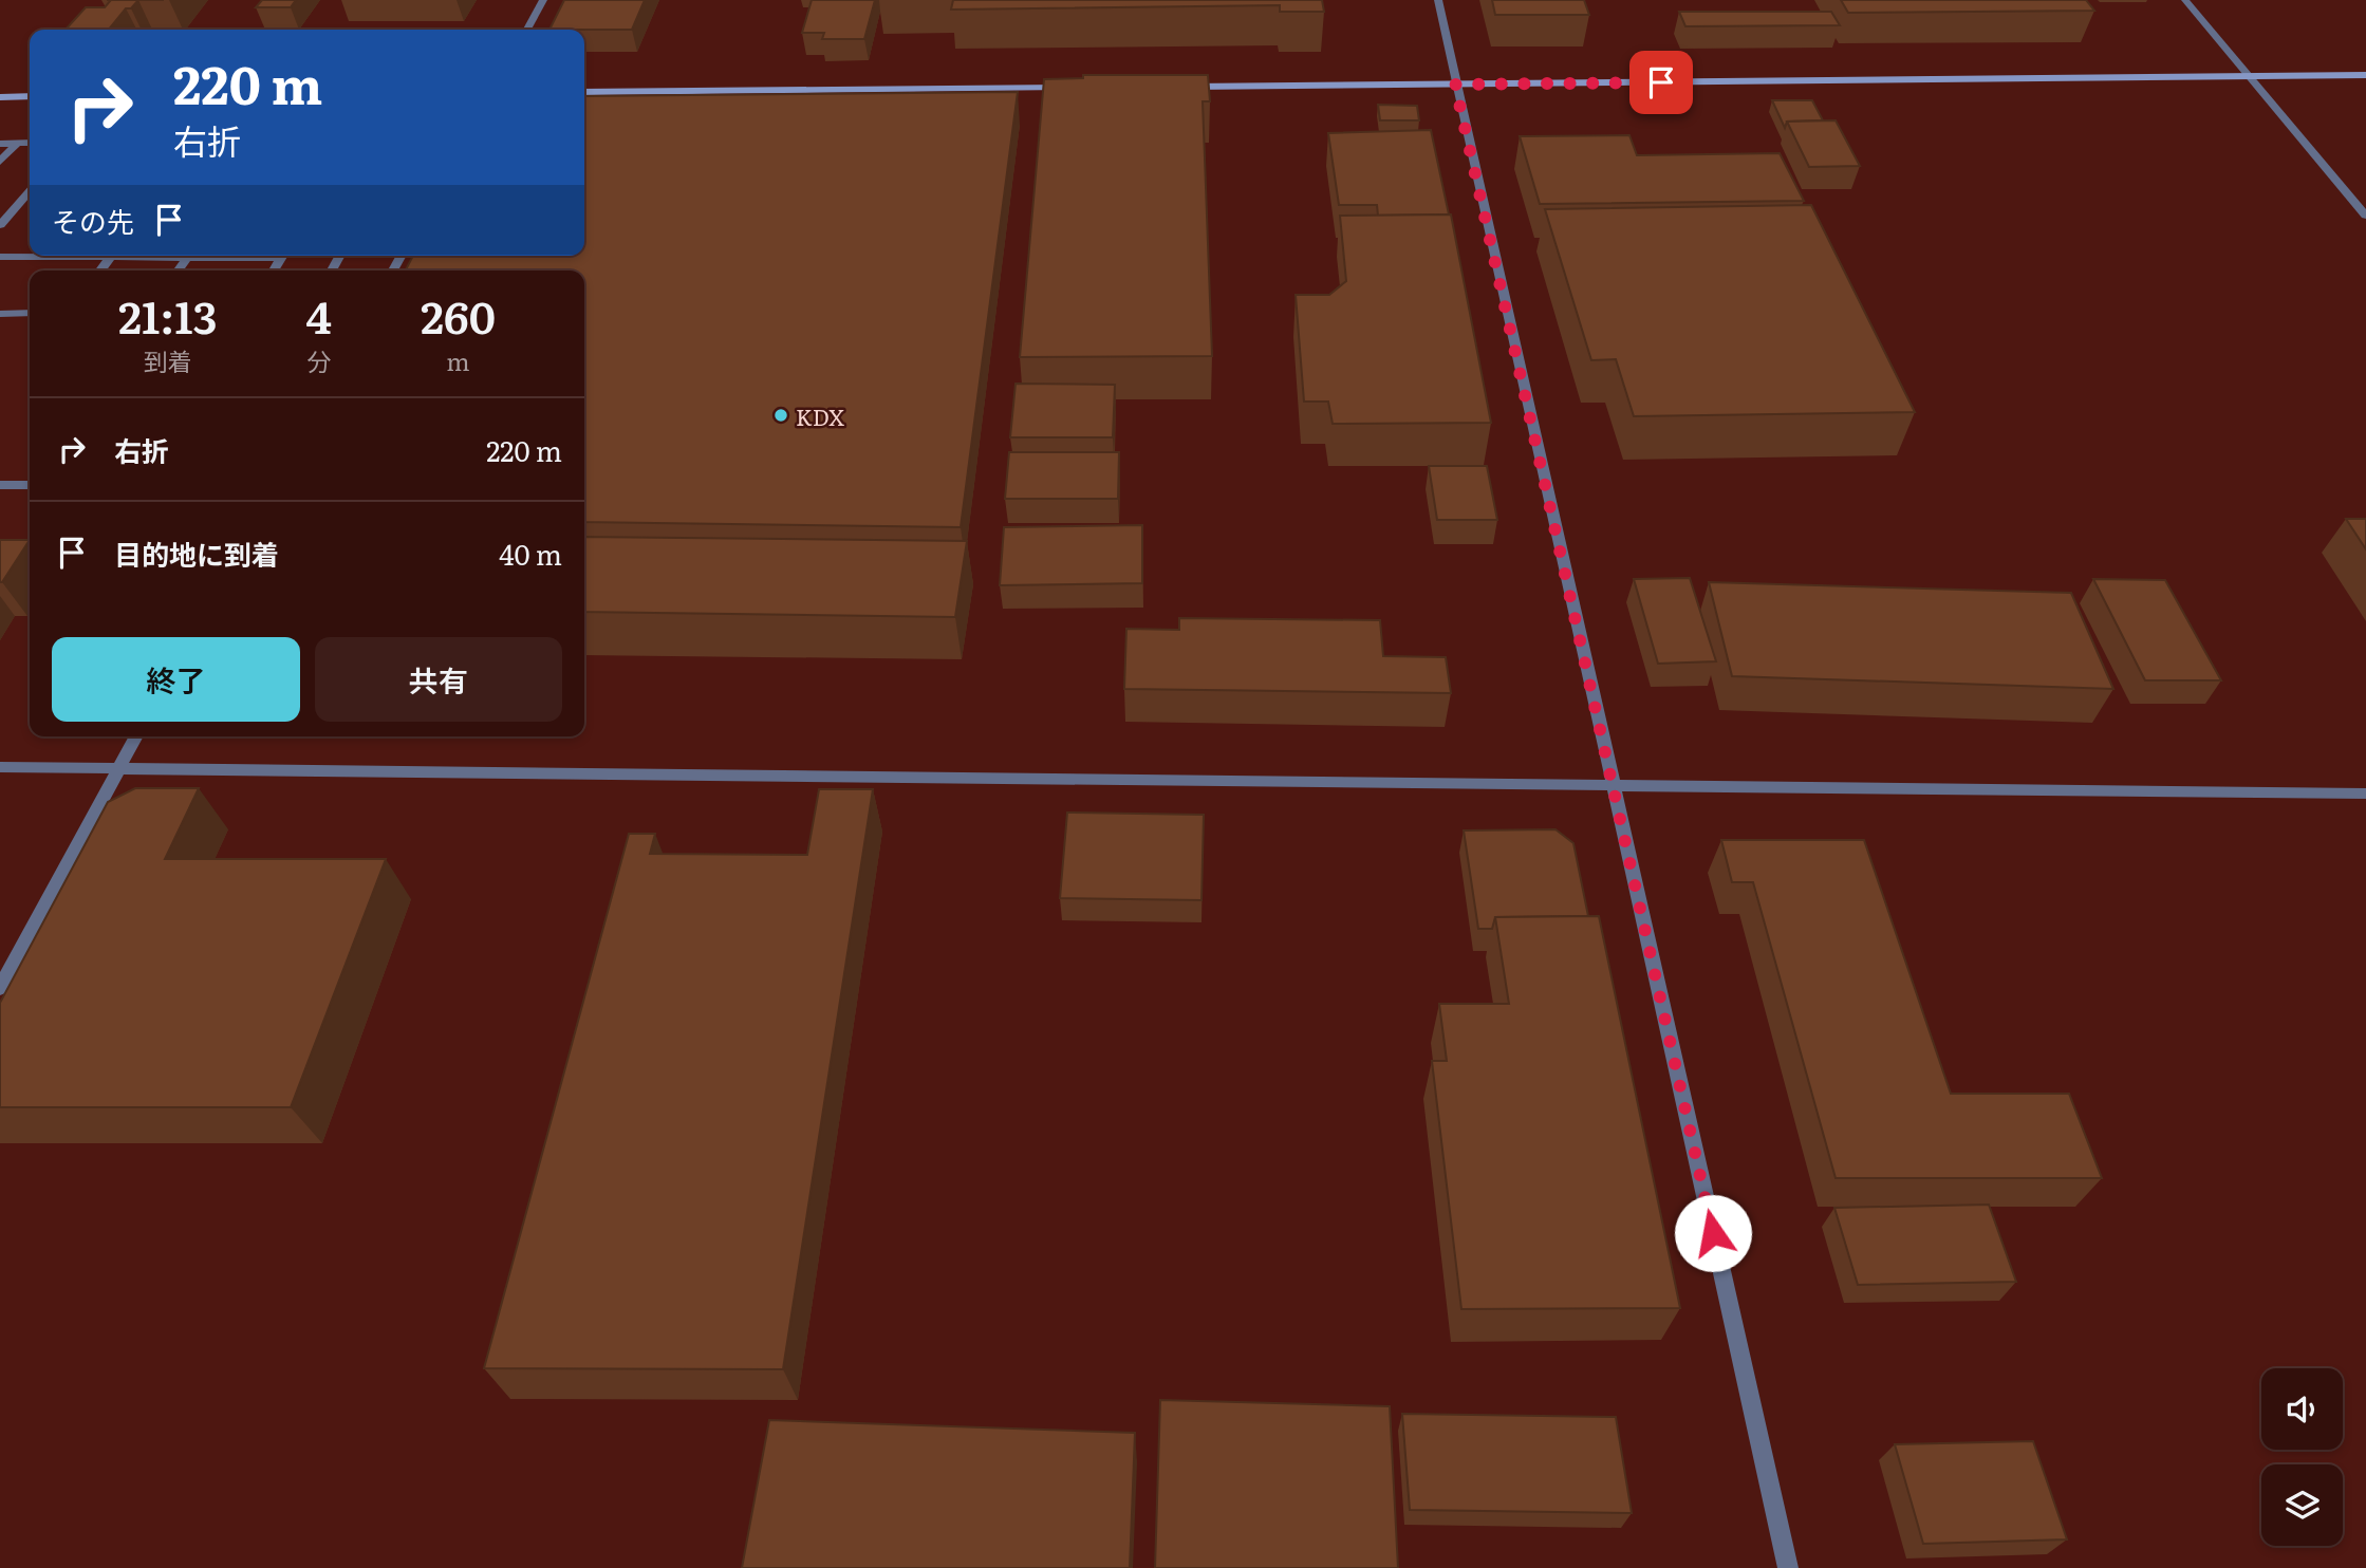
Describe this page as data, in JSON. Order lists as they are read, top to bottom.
{
  "places": ["KDX"],
  "page": {
    "turn": ["220 m", "右折"],
    "then": "その先",
    "eta": [
      "21:13",
      "到着",
      "4",
      "分",
      "260",
      "m"
    ],
    "list": [
      {
        "name": "右折",
        "value": "220 m"
      },
      {
        "name": "目的地に到着",
        "value": "40 m"
      }
    ],
    "buttons": ["終了", "共有"]
  }
}
